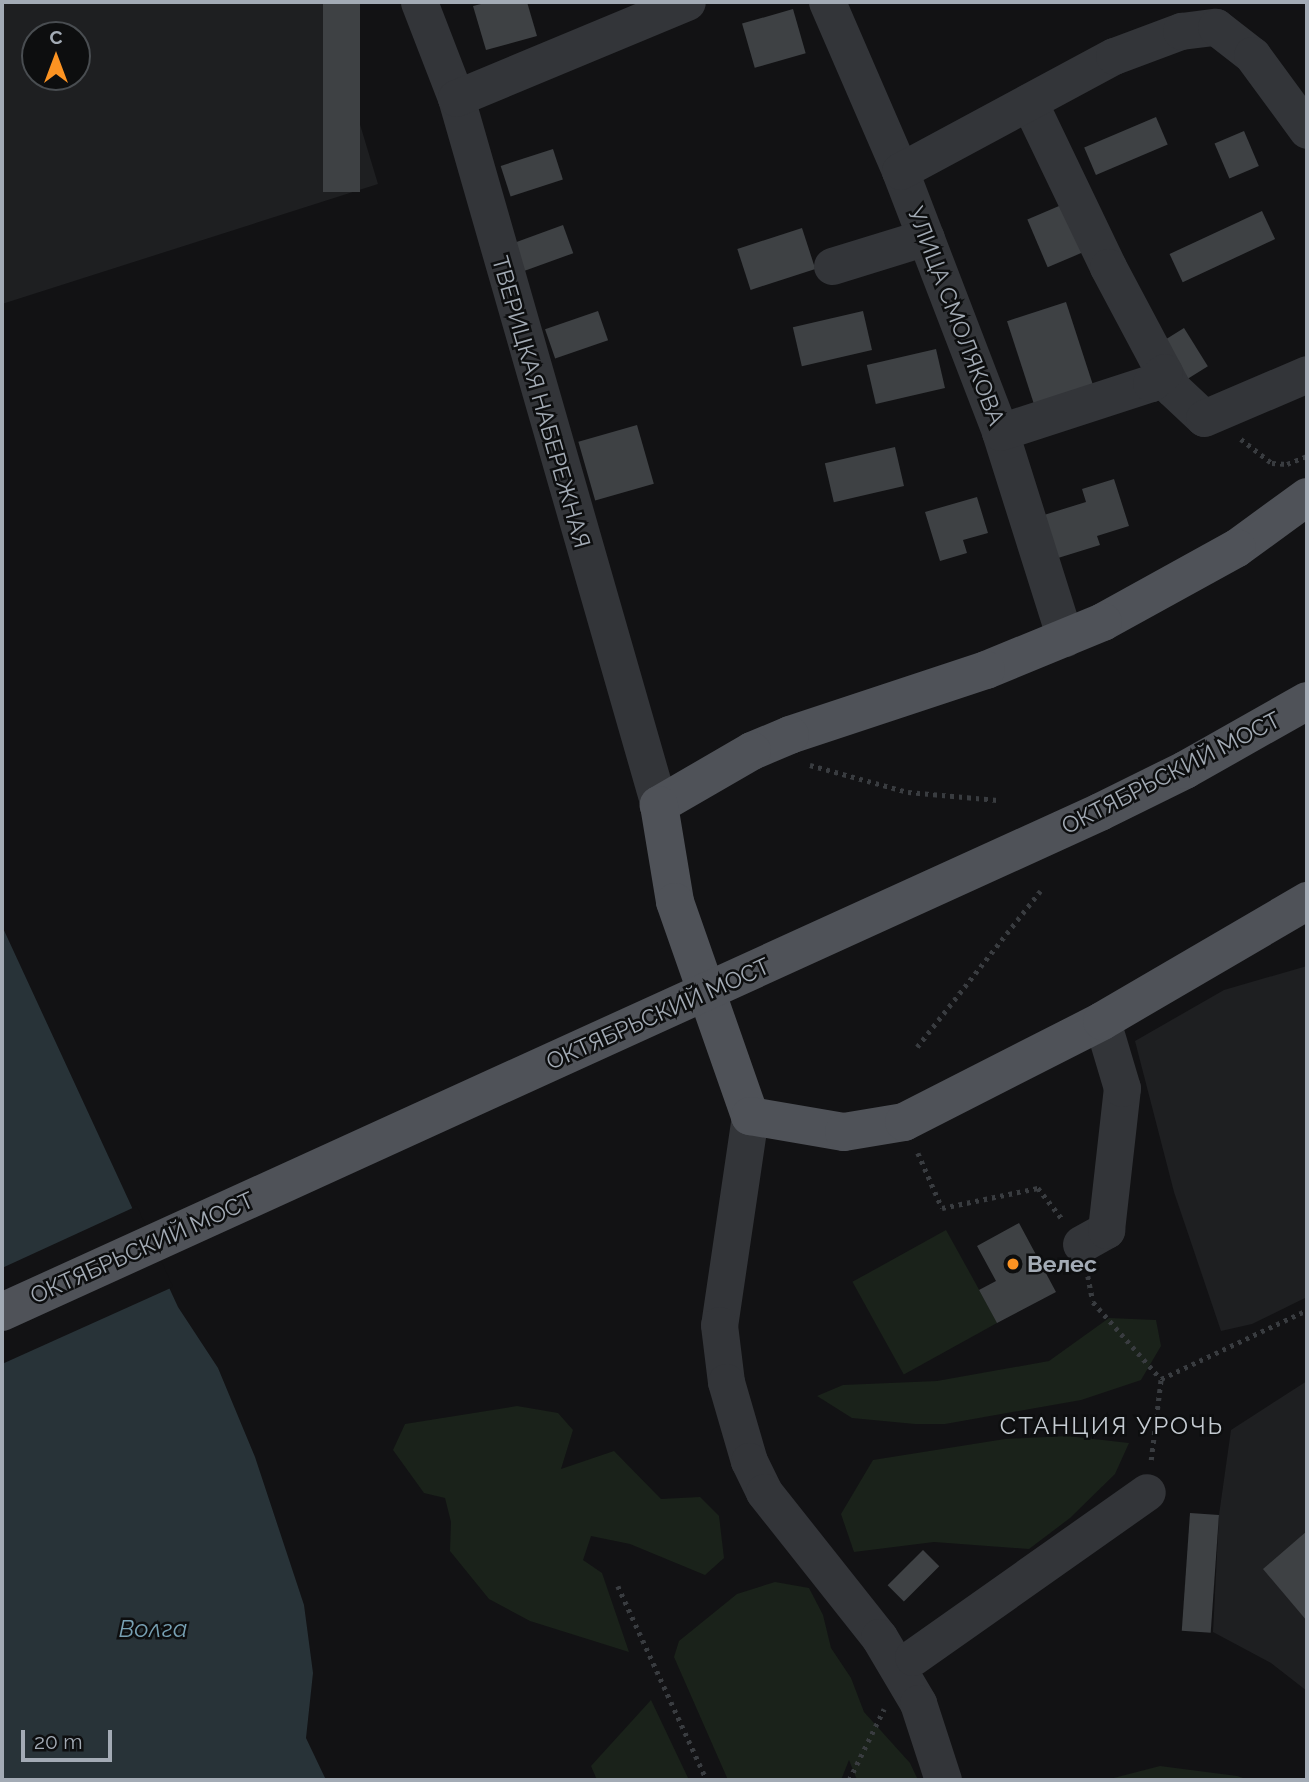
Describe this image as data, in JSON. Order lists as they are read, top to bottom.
{
  "streets": {
    "main road": ["ОКТЯБРЬСКИЙ МОСТ"],
    "street": ["УЛИЦА СМОЛЯКОВА", "ТВЕРИЦКАЯ НАБЕРЕЖНАЯ"]
  },
  "districts": ["СТАНЦИЯ УРОЧЬ"],
  "water": ["Волга"],
  "places": ["Велес"],
  "scale_bar": "20 m",
  "north": "top"
}
